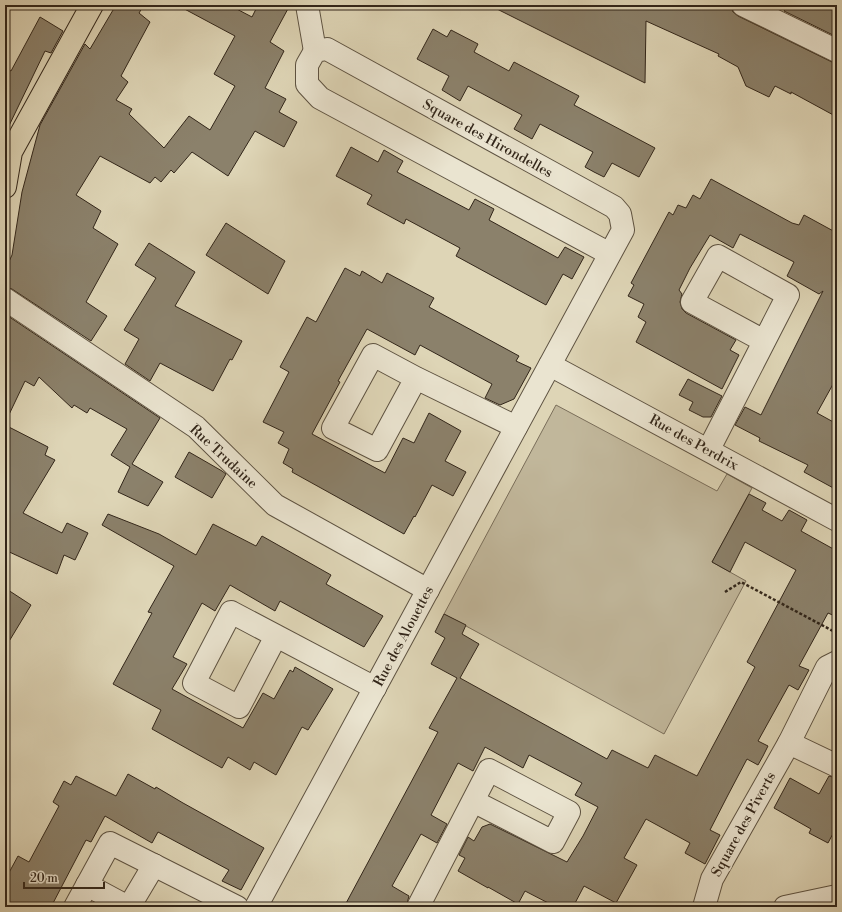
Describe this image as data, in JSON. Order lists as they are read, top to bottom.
{
  "streets": {
    "street": [
      "Square des Hirondelles",
      "Rue des Perdrix",
      "Rue Trudaine",
      "Rue des Alouettes",
      "Square des Piverts"
    ]
  },
  "crossings": [
    ["Square des Hirondelles", "Rue des Perdrix"],
    ["Square des Hirondelles", "Rue des Alouettes"],
    ["Rue des Perdrix", "Rue des Alouettes"],
    ["Rue Trudaine", "Rue des Alouettes"]
  ],
  "scale_bar": "20 m"
}
